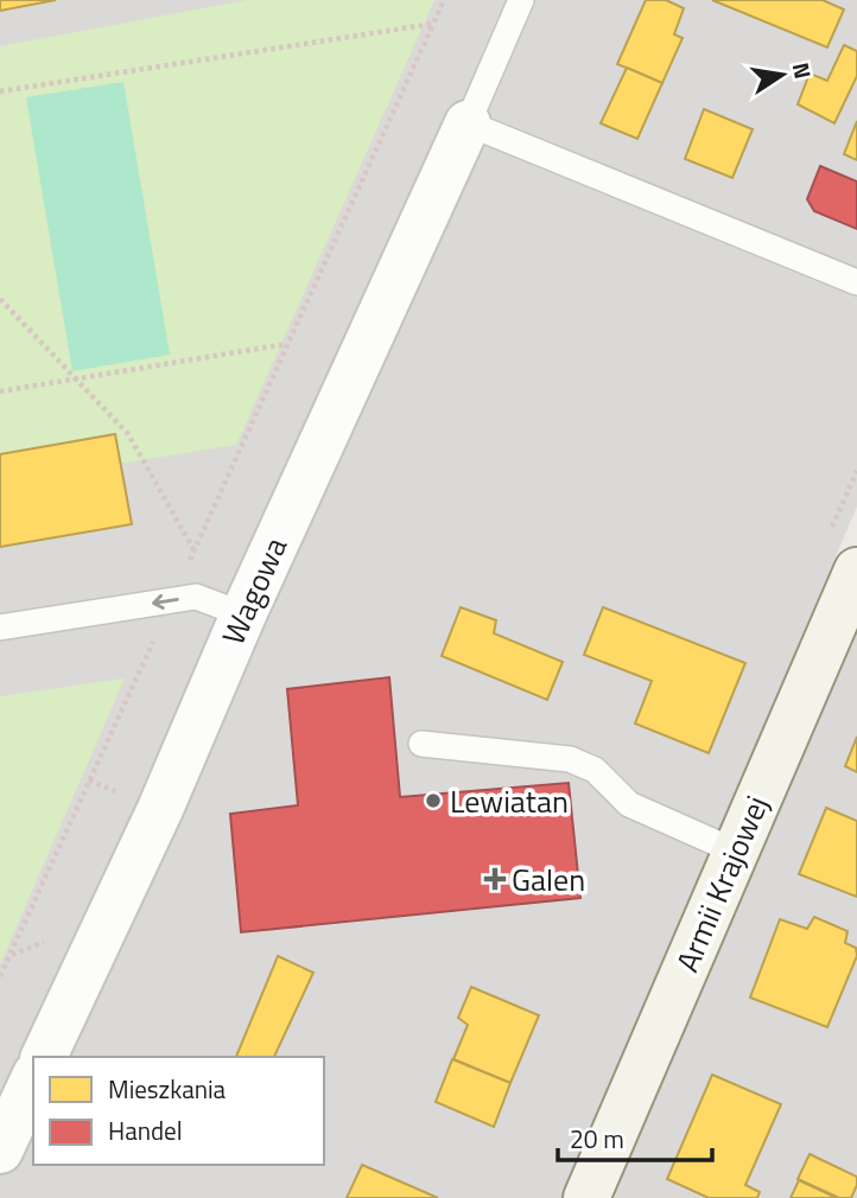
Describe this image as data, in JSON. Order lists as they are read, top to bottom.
{
  "streets": {
    "street": ["Wagowa", "Armii Krajowej"]
  },
  "places": {
    "other": ["Lewiatan"],
    "health": ["Galen"]
  },
  "legend": ["Mieszkania", "Handel"],
  "scale_bar": "20 m",
  "north": "right"
}
